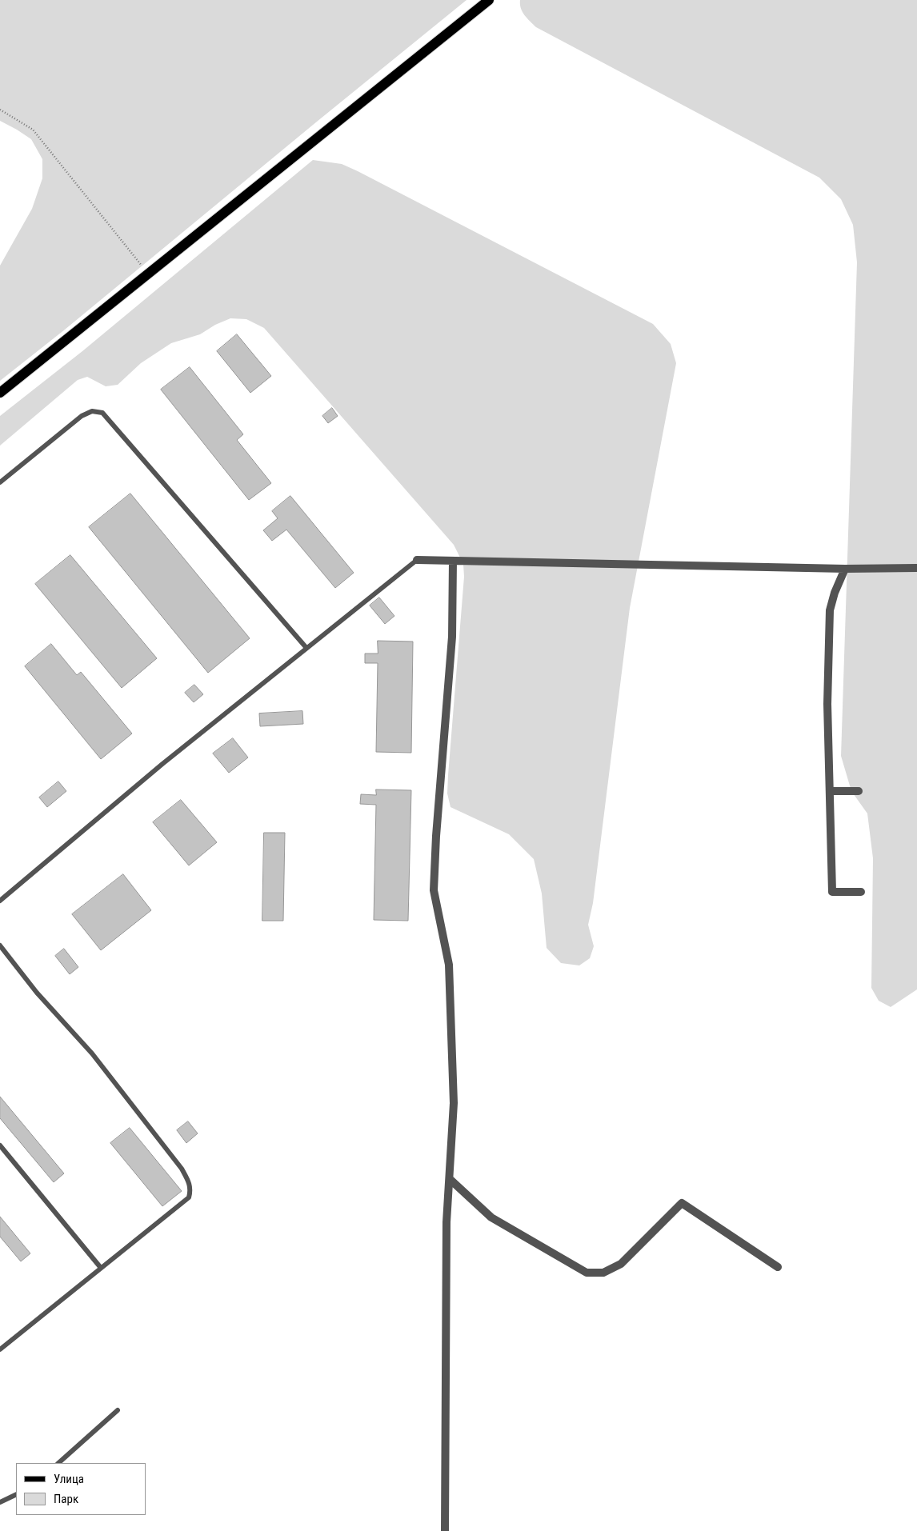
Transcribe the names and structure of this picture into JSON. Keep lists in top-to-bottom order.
{
  "legend": ["Улица", "Парк"]
}
